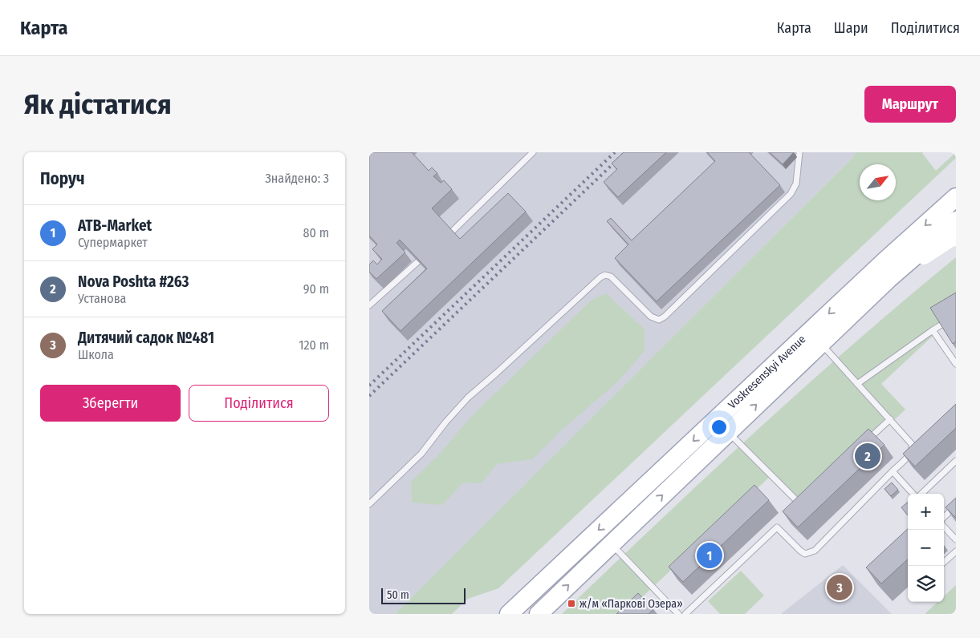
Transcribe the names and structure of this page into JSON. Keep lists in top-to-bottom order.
{
  "streets": {
    "main road": ["Voskresenskyi Avenue"]
  },
  "places": {
    "transit": ["ж/м «Паркові Озера»"]
  },
  "scale_bar": "50 m",
  "north": "top right",
  "page": {
    "header": "Карта",
    "nav": ["Карта", "Шари", "Поділитися"],
    "buttons": [
      "Маршрут",
      ["Зберегти", "Поділитися"]
    ],
    "title": "Як дістатися",
    "heading": ["Поруч", "Знайдено: 3"],
    "list": [
      {
        "mark": "1",
        "name": "ATB-Market",
        "note": "Супермаркет",
        "value": "80 m"
      },
      {
        "mark": "2",
        "name": "Nova Poshta #263",
        "note": "Установа",
        "value": "90 m"
      },
      {
        "mark": "3",
        "name": "Дитячий садок №481",
        "note": "Школа",
        "value": "120 m"
      }
    ],
    "pins": ["2", "1", "3"],
    "map_buttons": ["+", "−"],
    "scale": "50 m"
  }
}
